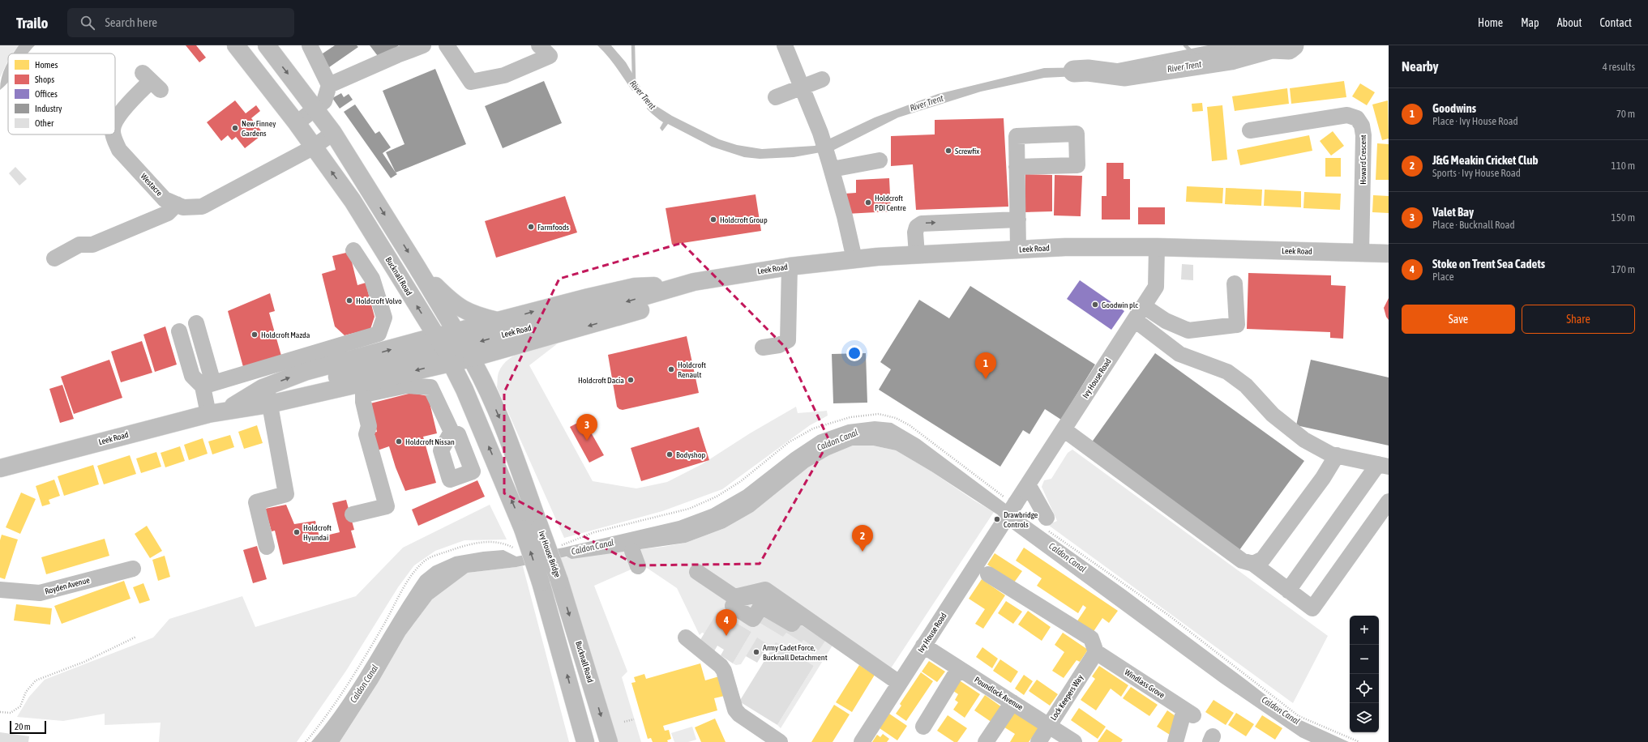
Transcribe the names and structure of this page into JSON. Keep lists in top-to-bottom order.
{
  "streets": {
    "main road": ["Leek Road", "Bucknall Road", "Ivy House Bridge"],
    "street": [
      "Howard Crescent",
      "Westacre",
      "Ivy House Road",
      "Royden Avenue",
      "Windlass Grove",
      "Poundlock Avenue",
      "Lock Keepers Way"
    ]
  },
  "crossings": [
    ["Howard Crescent", "Leek Road"],
    ["Westacre", "Bucknall Road"],
    ["Leek Road", "Bucknall Road"],
    ["Leek Road", "Ivy House Road"],
    ["Bucknall Road", "Ivy House Bridge"],
    ["Ivy House Road", "Poundlock Avenue"],
    ["Windlass Grove", "Lock Keepers Way"],
    ["Poundlock Avenue", "Lock Keepers Way"]
  ],
  "one_way": ["Ivy House Bridge"],
  "water": ["River Trent", "Caldon Canal"],
  "places": [
    "New Finney Gardens",
    "Screwfix",
    "Holdcroft PDI Centre",
    "Holdcroft Group",
    "Farmfoods",
    "Holdcroft Volvo",
    "Goodwin plc",
    "Holdcroft Mazda",
    "Holdcroft Renault",
    "Holdcroft Dacia",
    "Holdcroft Nissan",
    "Bodyshop",
    "Drawbridge Controls",
    "Holdcroft Hyundai",
    "Army Cadet Force, Bucknall Detachment"
  ],
  "legend": [
    "Homes",
    "Shops",
    "Offices",
    "Industry",
    "Other"
  ],
  "scale_bar": "20 m",
  "page": {
    "header": "Trailo",
    "search": "Search here",
    "nav": [
      "Home",
      "Map",
      "About",
      "Contact"
    ],
    "heading": ["Nearby", "4 results"],
    "list": [
      {
        "mark": "1",
        "name": "Goodwins",
        "note": "Place · Ivy House Road",
        "value": "70 m"
      },
      {
        "mark": "2",
        "name": "J&G Meakin Cricket Club",
        "note": "Sports · Ivy House Road",
        "value": "110 m"
      },
      {
        "mark": "3",
        "name": "Valet Bay",
        "note": "Place · Bucknall Road",
        "value": "150 m"
      },
      {
        "mark": "4",
        "name": "Stoke on Trent Sea Cadets",
        "note": "Place",
        "value": "170 m"
      }
    ],
    "buttons": ["Save", "Share"],
    "pins": [
      "1",
      "3",
      "2",
      "4"
    ],
    "map_buttons": ["+", "−"],
    "scale": "20 m"
  }
}
